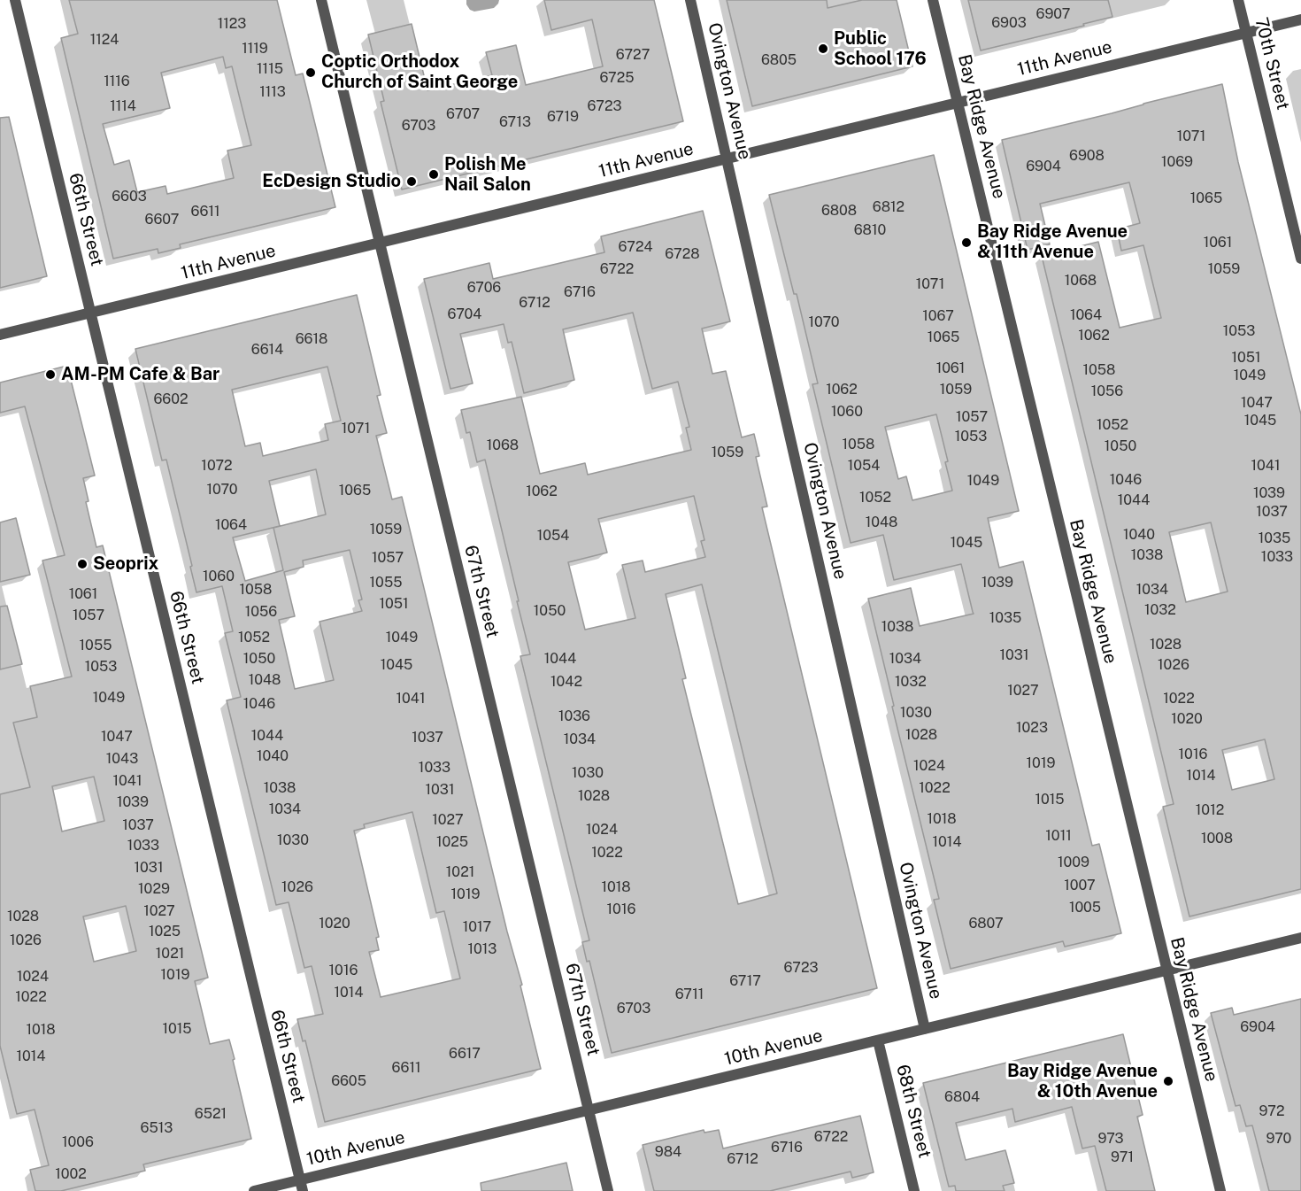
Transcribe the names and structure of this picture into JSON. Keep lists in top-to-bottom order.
{
  "streets": {
    "street": [
      "11th Avenue",
      "70th Street",
      "Ovington Avenue",
      "Bay Ridge Avenue",
      "66th Street",
      "67th Street",
      "10th Avenue",
      "68th Street"
    ]
  },
  "crossings": [
    ["11th Avenue", "70th Street"],
    ["11th Avenue", "Ovington Avenue"],
    ["11th Avenue", "Bay Ridge Avenue"],
    ["11th Avenue", "66th Street"],
    ["11th Avenue", "67th Street"],
    ["Ovington Avenue", "10th Avenue"],
    ["Bay Ridge Avenue", "10th Avenue"],
    ["66th Street", "10th Avenue"],
    ["67th Street", "10th Avenue"],
    ["10th Avenue", "68th Street"]
  ],
  "places": [
    "Public School 176",
    "Coptic Orthodox Church of Saint George",
    "Polish Me Nail Salon",
    "EcDesign Studio",
    "Bay Ridge Avenue & 11th Avenue",
    "AM-PM Cafe & Bar",
    "Seoprix",
    "Bay Ridge Avenue & 10th Avenue"
  ],
  "house_numbers": [
    "6907",
    "6903",
    "1123",
    "1124",
    "1119",
    "6727",
    "6805",
    "1115",
    "6725",
    "1116",
    "1113",
    "1114",
    "6723",
    "6707",
    "6719",
    "6713",
    "6703",
    "1071",
    "6908",
    "1069",
    "6904",
    "6603",
    "1065",
    "6812",
    "6808",
    "6611",
    "6607",
    "6810",
    "1061",
    "6724",
    "6728",
    "6722",
    "1059",
    "1068",
    "1071",
    "6706",
    "6716",
    "6712",
    "6704",
    "1064",
    "1067",
    "1070",
    "1053",
    "1062",
    "1065",
    "6618",
    "6614",
    "1051",
    "1061",
    "1058",
    "1049",
    "1062",
    "1059",
    "1056",
    "6602",
    "1047",
    "1060",
    "1057",
    "1045",
    "1052",
    "1071",
    "1053",
    "1058",
    "1068",
    "1050",
    "1059",
    "1072",
    "1054",
    "1041",
    "1046",
    "1049",
    "1070",
    "1065",
    "1062",
    "1039",
    "1052",
    "1044",
    "1037",
    "1048",
    "1064",
    "1059",
    "1040",
    "1054",
    "1035",
    "1045",
    "1038",
    "1033",
    "1057",
    "1060",
    "1055",
    "1039",
    "1058",
    "1034",
    "1061",
    "1051",
    "1032",
    "1050",
    "1056",
    "1057",
    "1035",
    "1038",
    "1052",
    "1049",
    "1028",
    "1055",
    "1031",
    "1050",
    "1044",
    "1034",
    "1045",
    "1026",
    "1053",
    "1048",
    "1042",
    "1032",
    "1027",
    "1049",
    "1041",
    "1022",
    "1046",
    "1030",
    "1036",
    "1020",
    "1023",
    "1028",
    "1044",
    "1047",
    "1037",
    "1034",
    "1016",
    "1040",
    "1043",
    "1019",
    "1024",
    "1033",
    "1030",
    "1014",
    "1041",
    "1038",
    "1022",
    "1031",
    "1028",
    "1015",
    "1039",
    "1034",
    "1012",
    "1018",
    "1027",
    "1037",
    "1024",
    "1011",
    "1008",
    "1030",
    "1025",
    "1014",
    "1033",
    "1022",
    "1009",
    "1031",
    "1021",
    "1007",
    "1026",
    "1018",
    "1029",
    "1019",
    "1005",
    "1016",
    "1027",
    "1028",
    "1020",
    "6807",
    "1017",
    "1025",
    "1026",
    "1013",
    "1021",
    "6723",
    "1016",
    "1019",
    "1024",
    "6717",
    "1014",
    "6711",
    "1022",
    "6703",
    "6904",
    "1015",
    "1018",
    "6617",
    "1014",
    "6611",
    "6605",
    "6804",
    "972",
    "6521",
    "6513",
    "6722",
    "973",
    "970",
    "1006",
    "6716",
    "984",
    "971",
    "6712",
    "1002"
  ]
}
